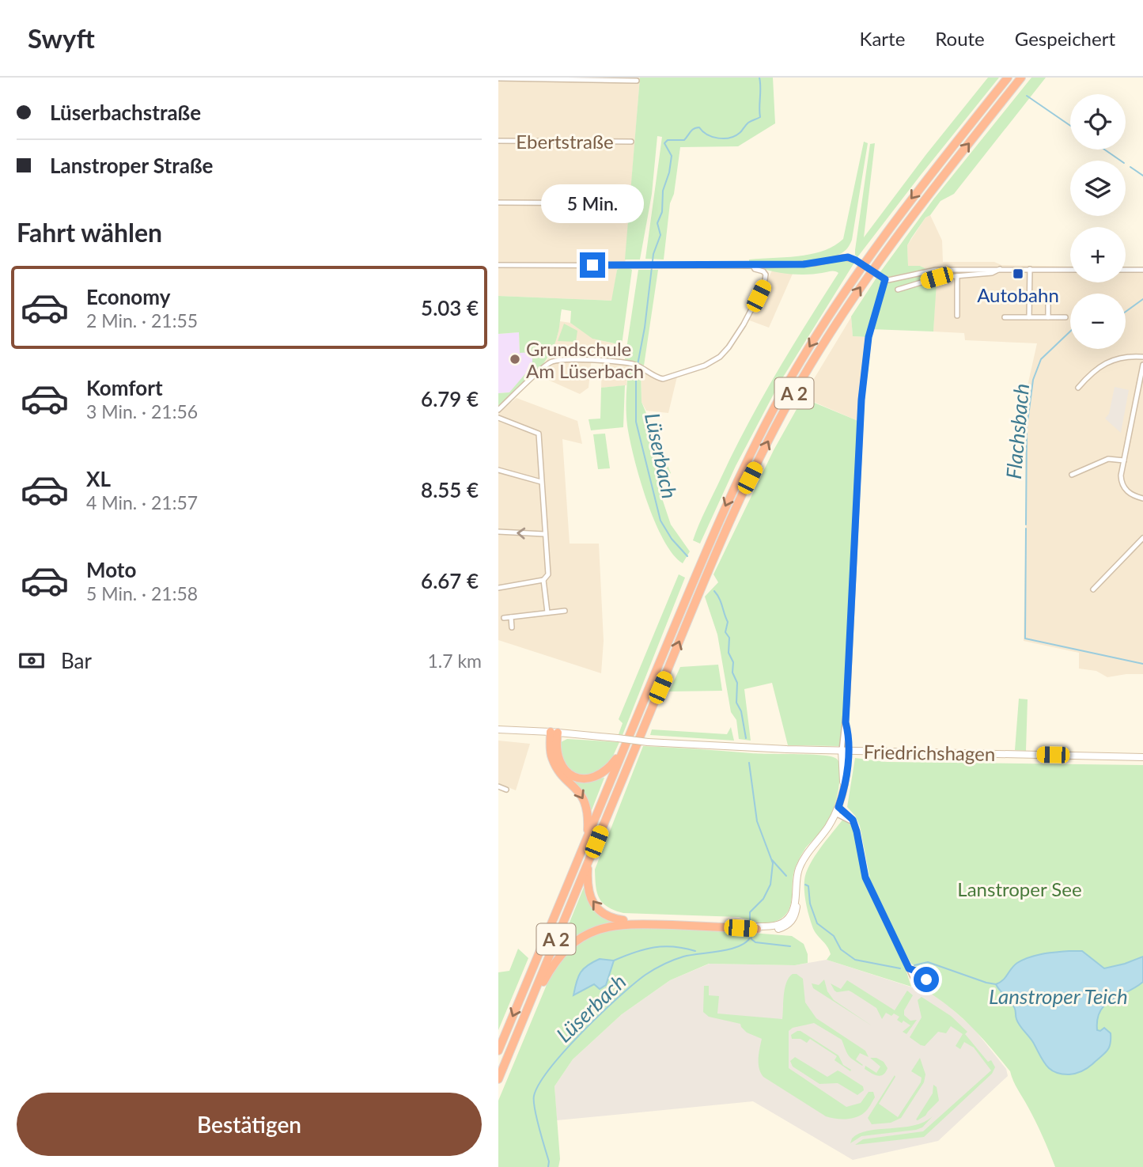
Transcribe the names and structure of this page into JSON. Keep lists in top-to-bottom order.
{
  "streets": {
    "highway": ["A 2"],
    "main road": ["Friedrichshagen"],
    "street": ["Ebertstraße"]
  },
  "water": ["Flachsbach", "Lüserbach", "Lanstroper Teich"],
  "parks": ["Lanstroper See"],
  "places": {
    "transit": ["Autobahn"],
    "other": ["Grundschule Am Lüserbach"]
  },
  "page": {
    "header": "Swyft",
    "nav": ["Karte", "Route", "Gespeichert"],
    "banner": ["Lüserbachstraße", "Lanstroper Straße"],
    "map_buttons": ["+", "−"],
    "bubble": "5 Min.",
    "heading": "Fahrt wählen",
    "list": [
      {
        "name": "Economy",
        "note": "2 Min. · 21:55",
        "value": "5.03 €"
      },
      {
        "name": "Komfort",
        "note": "3 Min. · 21:56",
        "value": "6.79 €"
      },
      {
        "name": "XL",
        "note": "4 Min. · 21:57",
        "value": "8.55 €"
      },
      {
        "name": "Moto",
        "note": "5 Min. · 21:58",
        "value": "6.67 €"
      }
    ],
    "pay": ["Bar", "1.7 km"],
    "buttons": "Bestätigen"
  }
}
